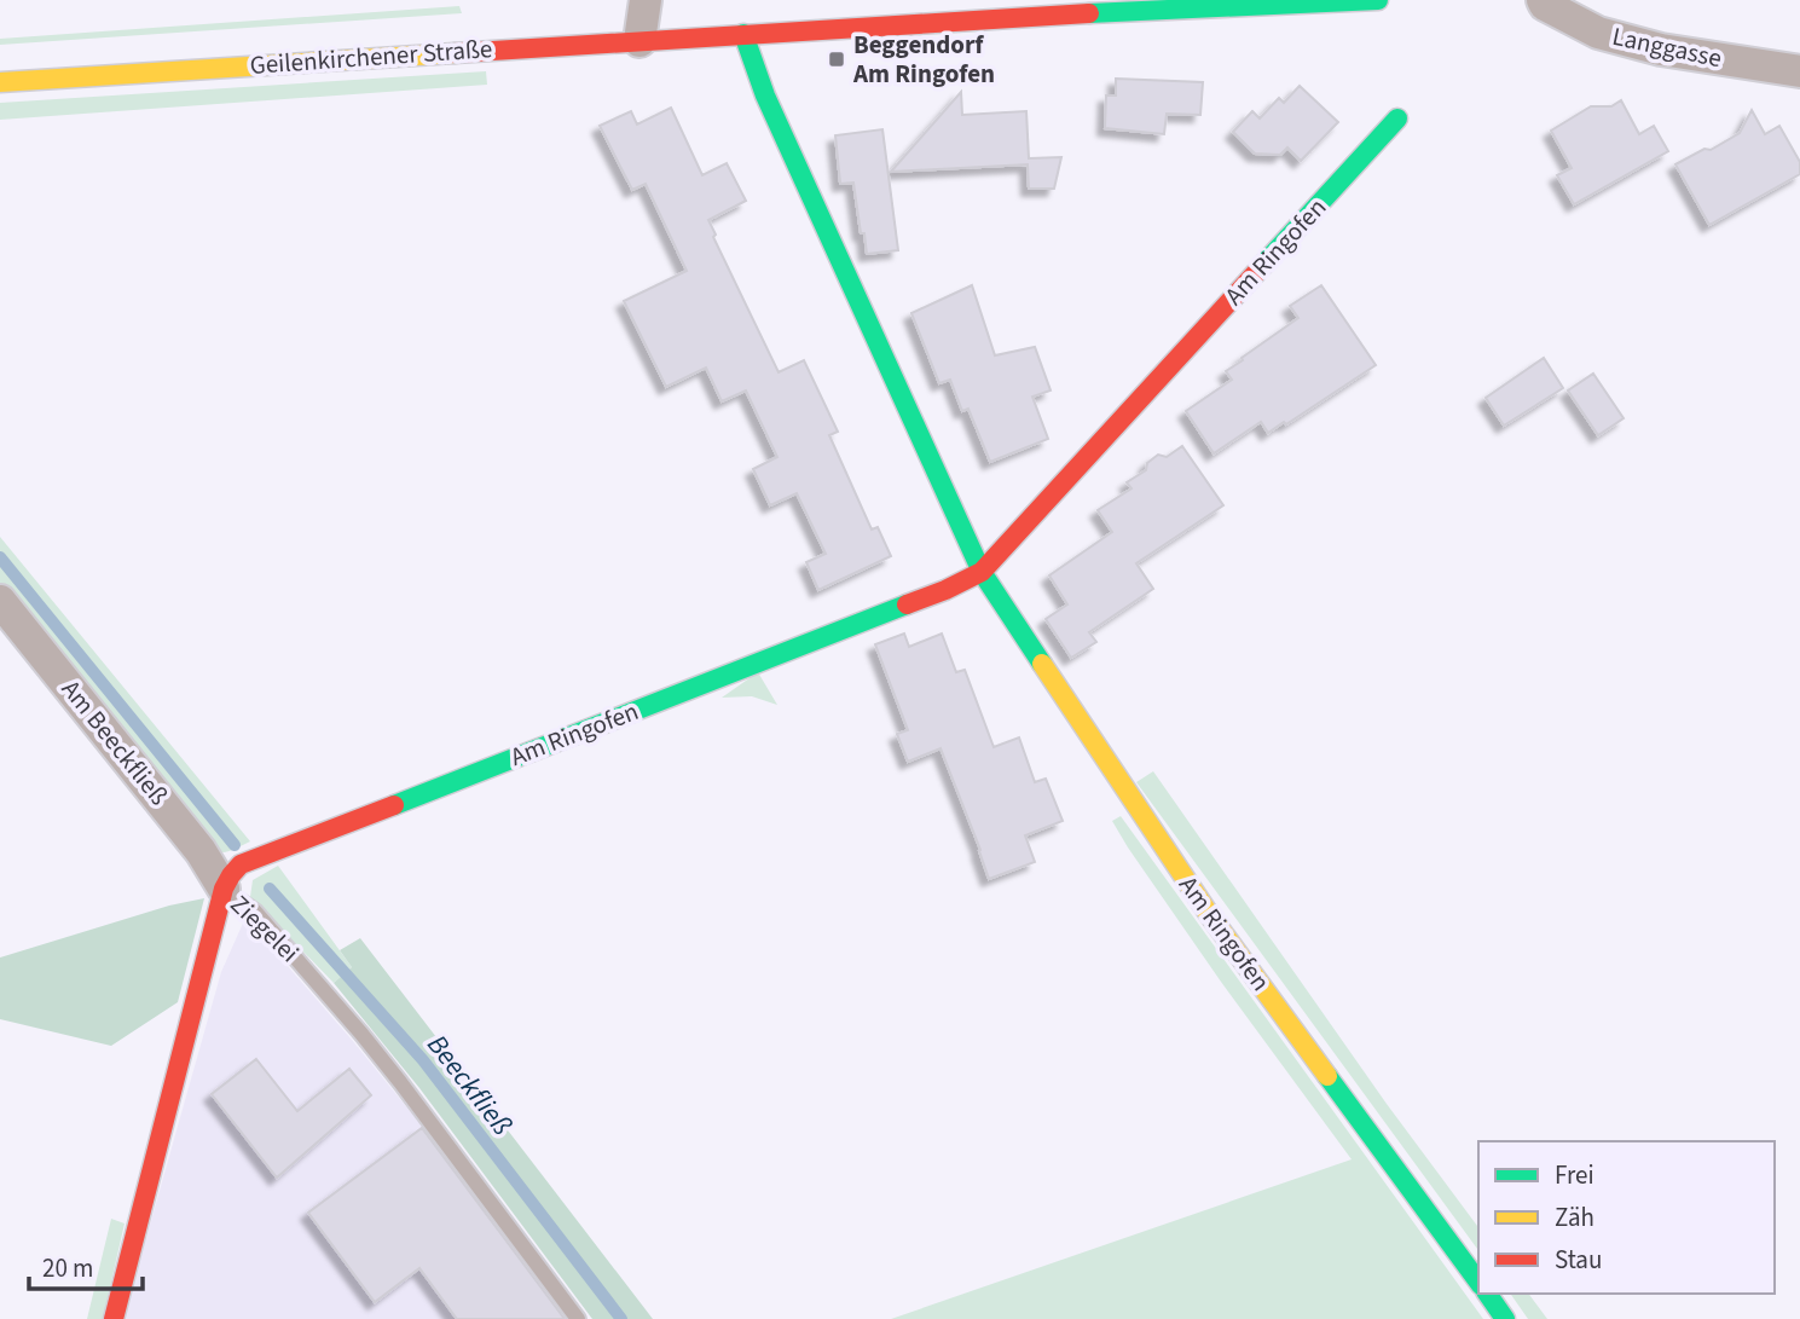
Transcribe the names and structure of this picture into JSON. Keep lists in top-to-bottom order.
{
  "streets": {
    "street": [
      "Langgasse",
      "Geilenkirchener Straße",
      "Am Ringofen",
      "Am Beeckfließ",
      "Ziegelei"
    ]
  },
  "crossings": [
    ["Geilenkirchener Straße", "Am Ringofen"],
    ["Am Ringofen", "Am Beeckfließ"],
    ["Am Ringofen", "Ziegelei"],
    ["Am Beeckfließ", "Ziegelei"]
  ],
  "water": ["Beeckfließ"],
  "places": {
    "transit": ["Beggendorf Am Ringofen"]
  },
  "legend": ["Frei", "Zäh", "Stau"],
  "scale_bar": "20 m"
}
